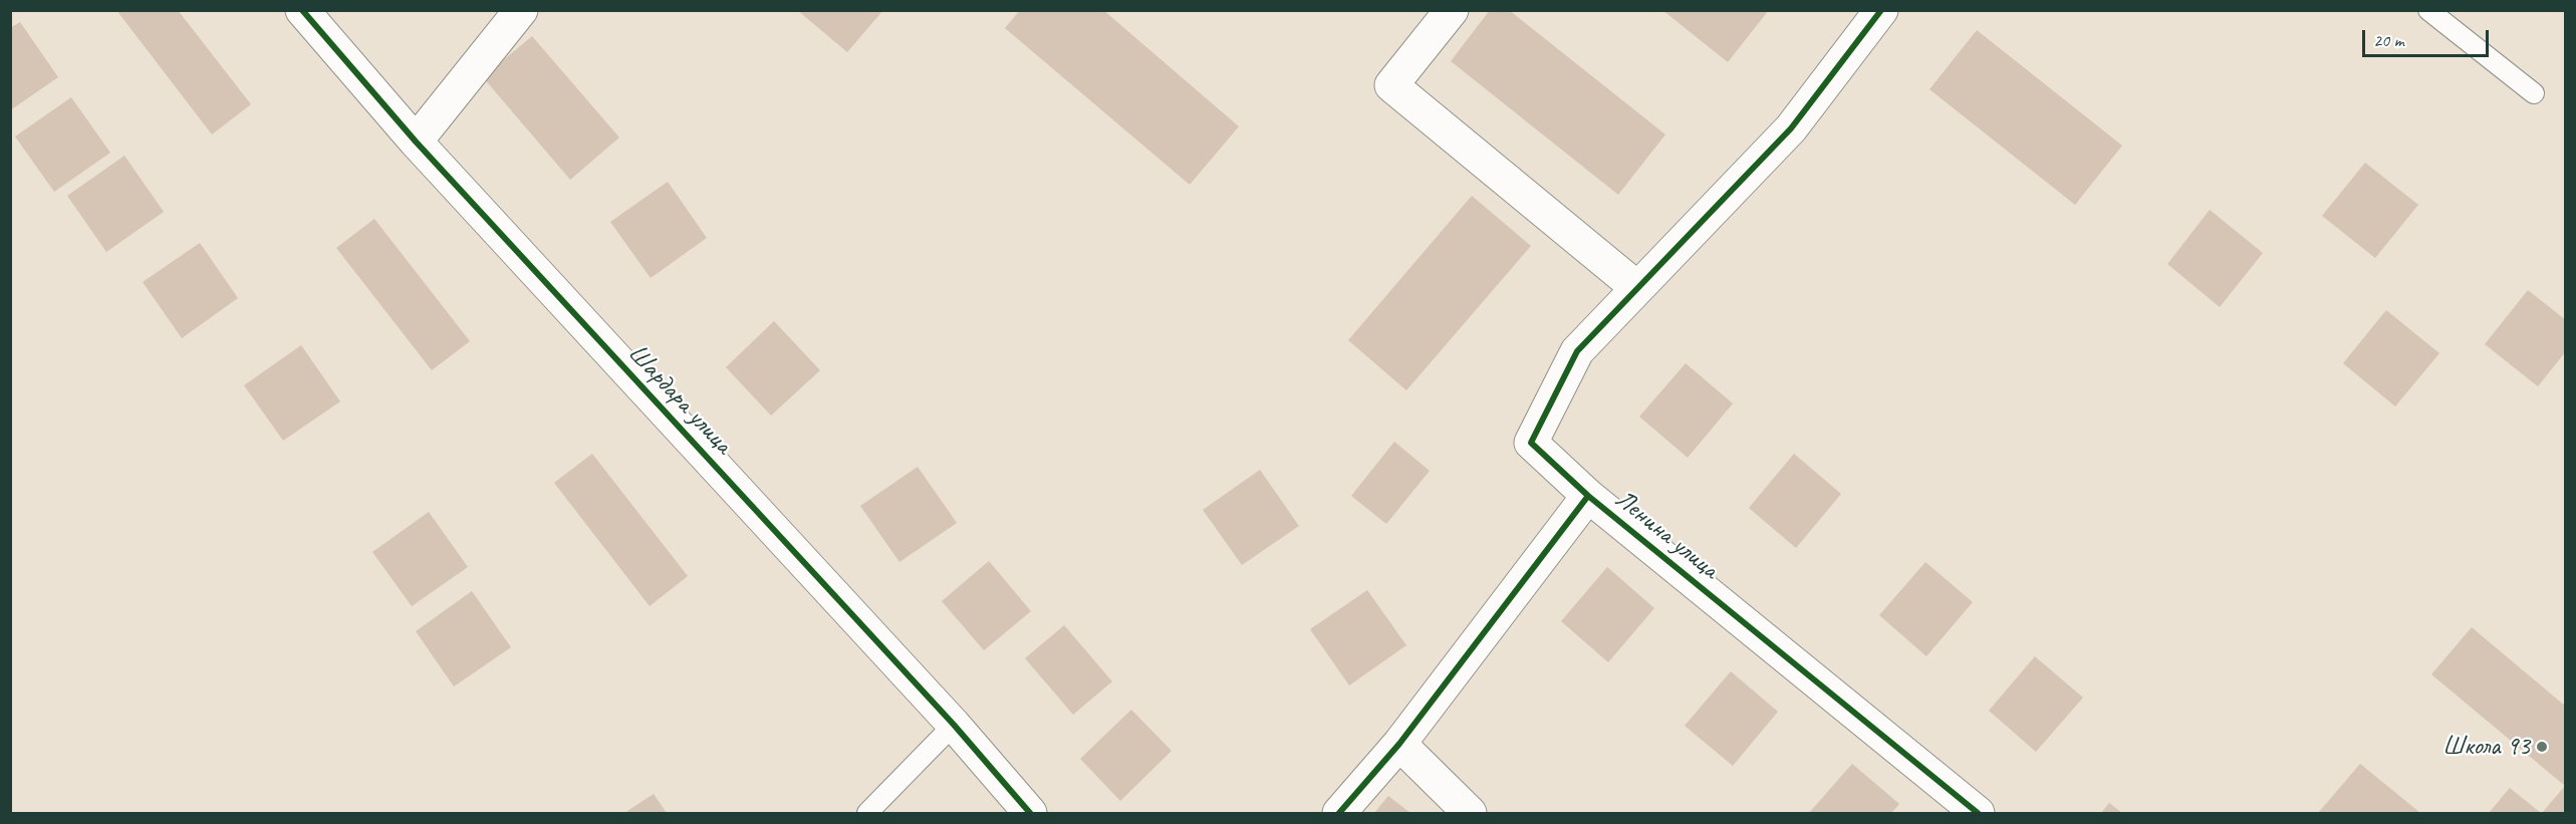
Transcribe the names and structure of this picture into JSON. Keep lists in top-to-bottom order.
{
  "streets": {
    "street": ["Шардара улица", "Ленина улица"]
  },
  "places": ["Школа 93"],
  "scale_bar": "20 m"
}
